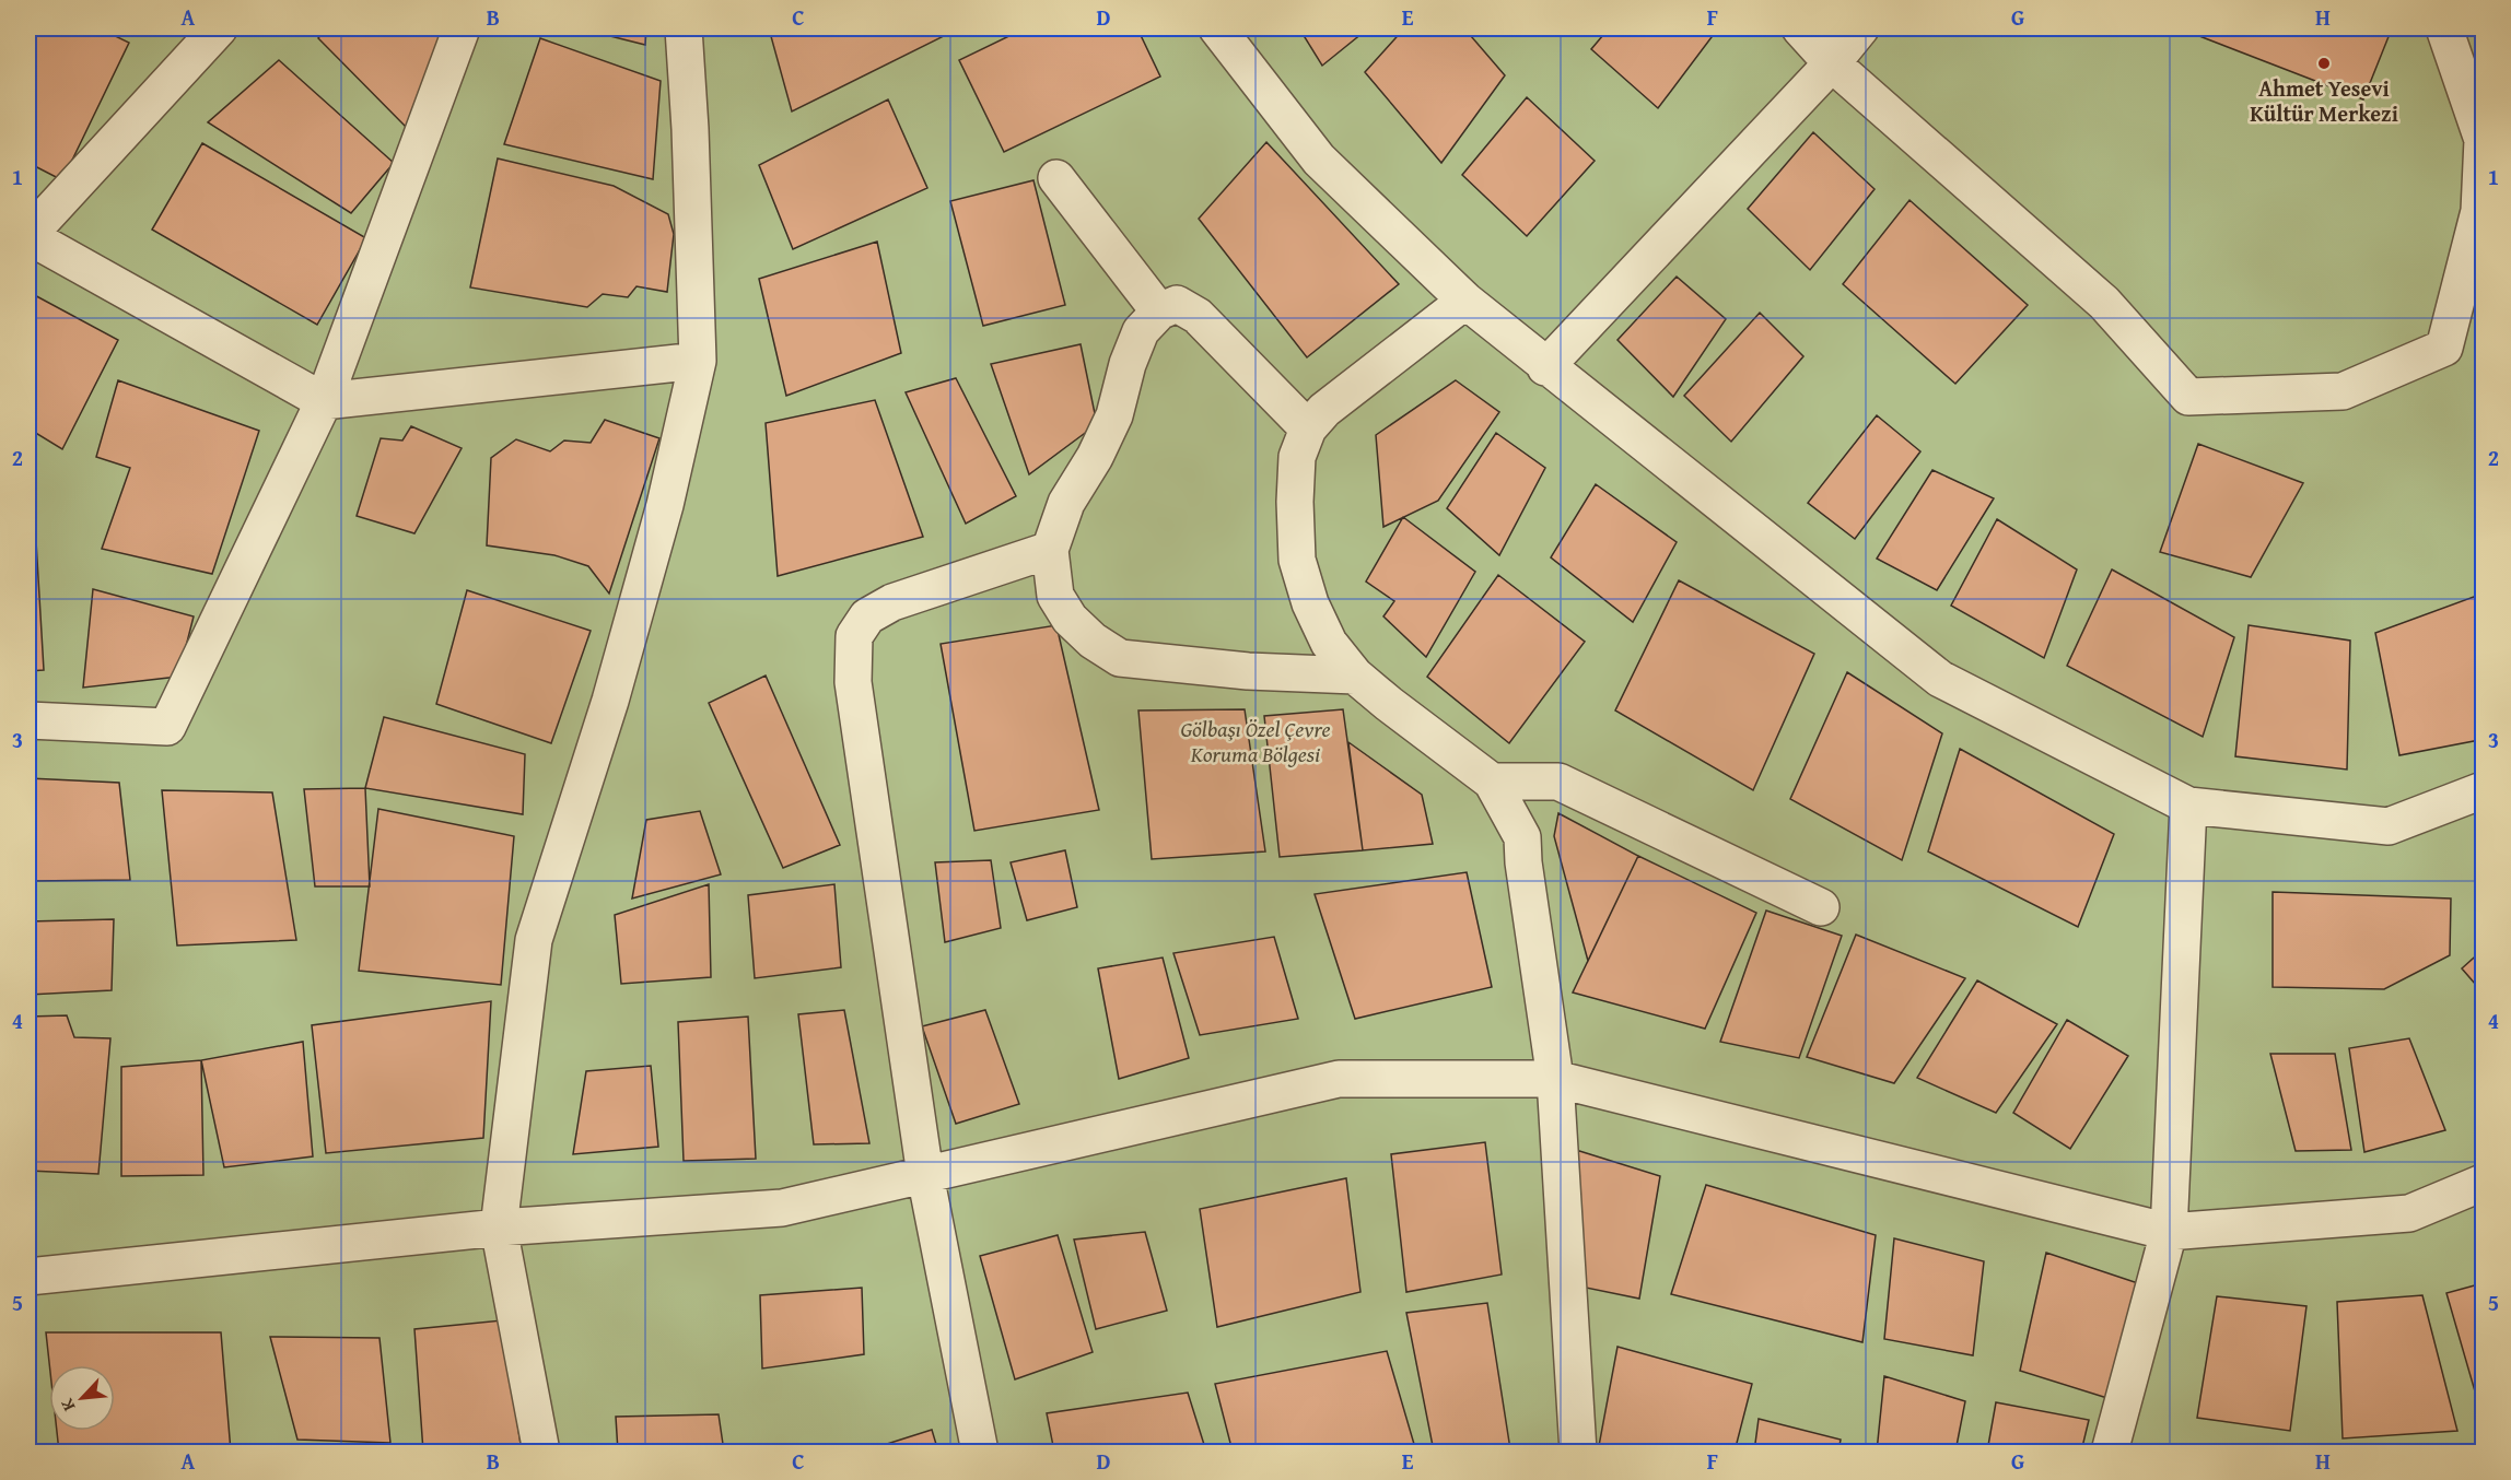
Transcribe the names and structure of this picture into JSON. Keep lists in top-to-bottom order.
{
  "parks": ["Gölbaşı Özel Çevre Koruma Bölgesi"],
  "places": ["Ahmet Yesevi Kültür Merkezi"],
  "north": "bottom left",
  "grid": {
    "columns": [
      "A",
      "B",
      "C",
      "D",
      "E",
      "F",
      "G",
      "H"
    ],
    "rows": [
      "1",
      "2",
      "3",
      "4",
      "5"
    ]
  }
}
